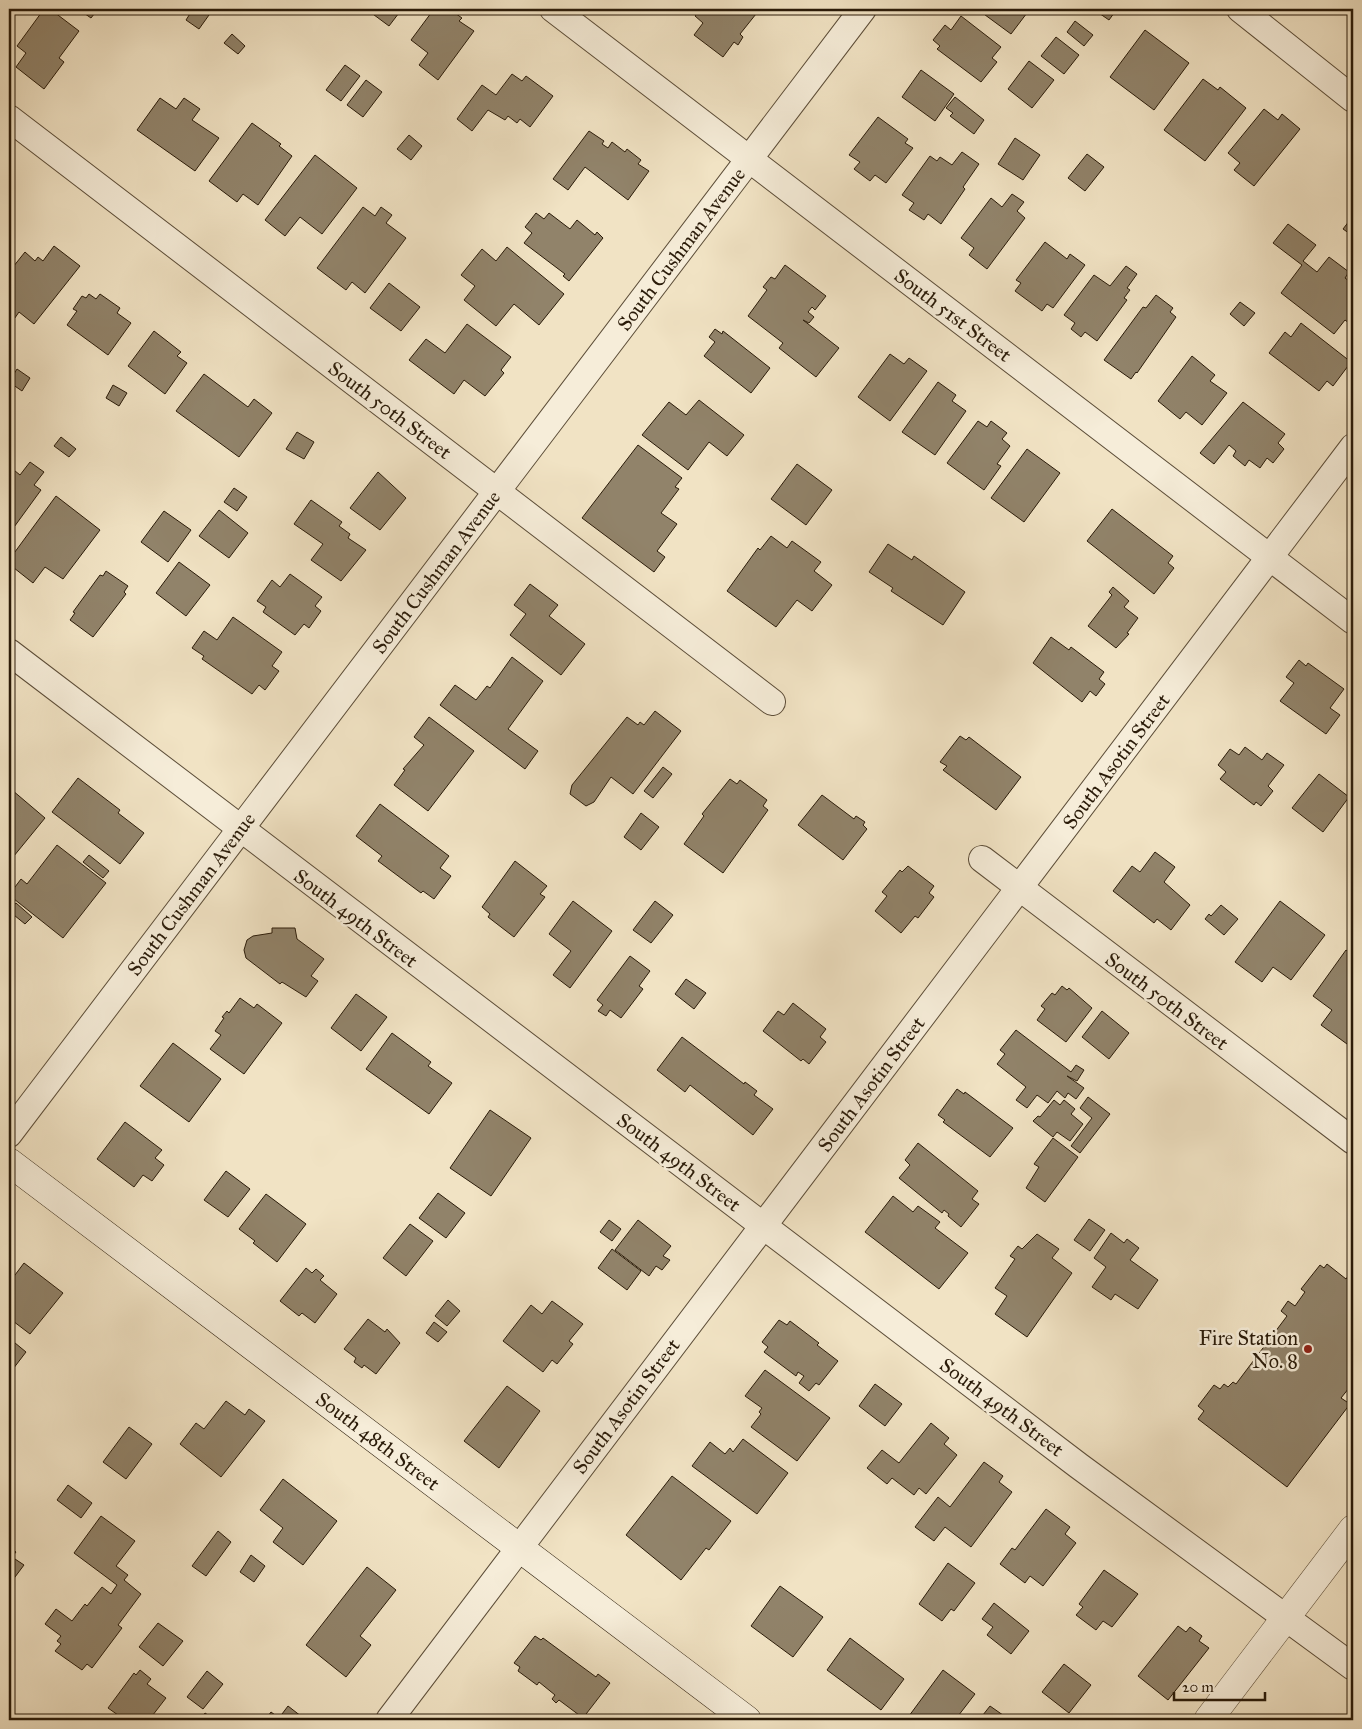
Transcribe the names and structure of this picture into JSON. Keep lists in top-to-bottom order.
{
  "streets": {
    "main road": ["South 48th Street"],
    "street": [
      "South Cushman Avenue",
      "South 51st Street",
      "South 50th Street",
      "South Asotin Street",
      "South 49th Street"
    ]
  },
  "crossings": [
    ["South Cushman Avenue", "South 51st Street"],
    ["South Cushman Avenue", "South 50th Street"],
    ["South Cushman Avenue", "South 49th Street"],
    ["South 51st Street", "South Asotin Street"],
    ["South 50th Street", "South Asotin Street"],
    ["South Asotin Street", "South 49th Street"],
    ["South Asotin Street", "South 48th Street"]
  ],
  "places": ["Fire Station No. 8"],
  "scale_bar": "20 m"
}
